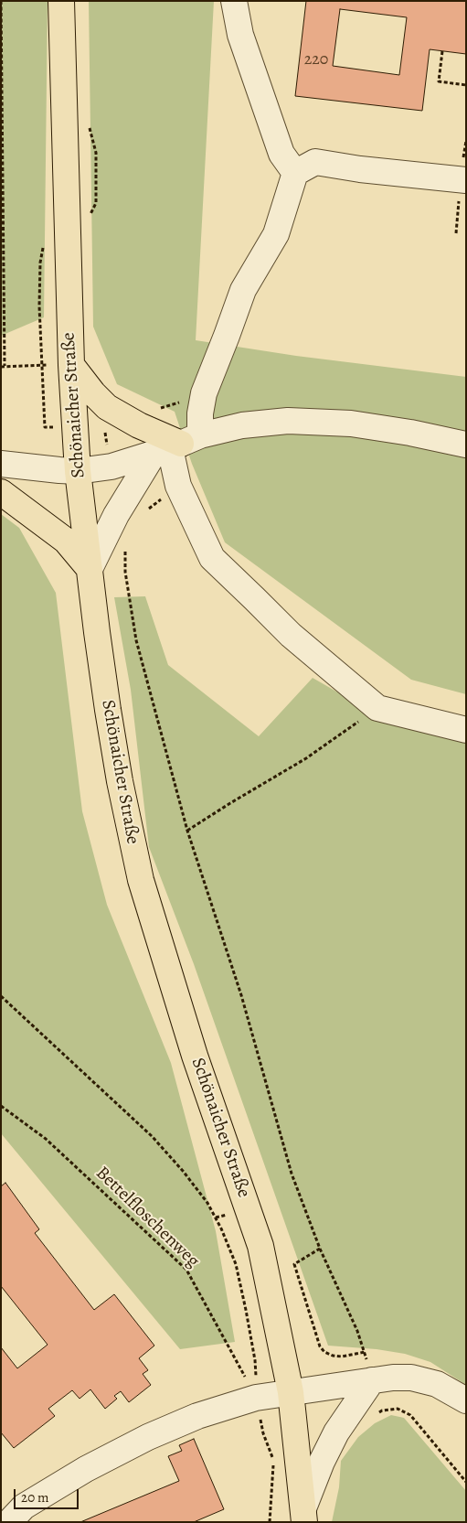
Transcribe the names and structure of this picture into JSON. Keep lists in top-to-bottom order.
{
  "streets": {
    "main road": ["Schönaicher Straße"],
    "path": ["Bettelfloschenweg"]
  },
  "house_numbers": ["220"],
  "scale_bar": "20 m"
}
